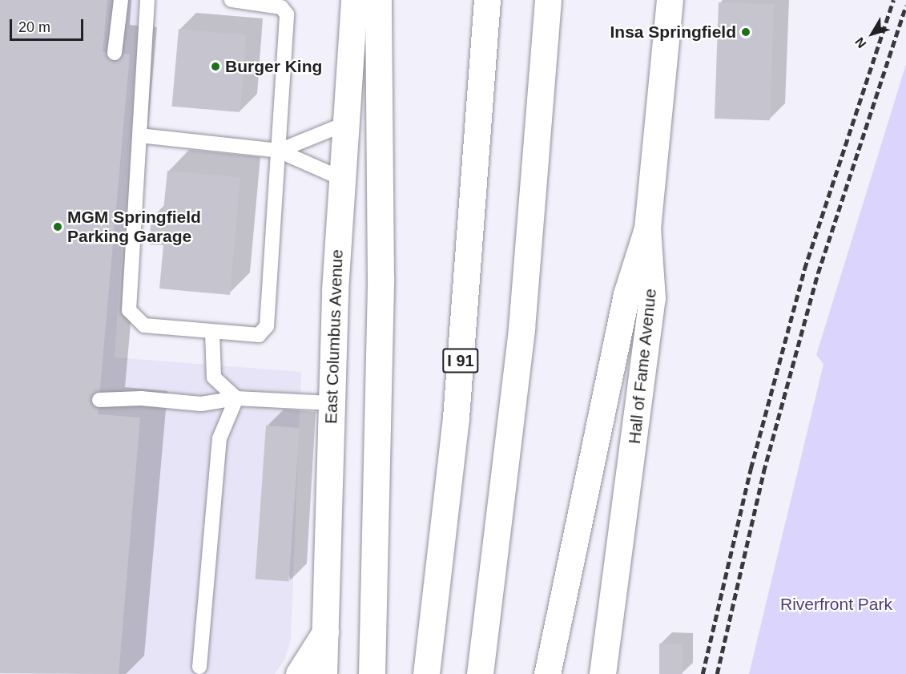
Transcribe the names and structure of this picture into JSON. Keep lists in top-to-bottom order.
{
  "streets": {
    "main road": ["East Columbus Avenue", "I 91", "Hall of Fame Avenue"]
  },
  "parks": ["Riverfront Park"],
  "places": ["Insa Springfield", "Burger King", "MGM Springfield Parking Garage"],
  "scale_bar": "20 m",
  "north": "bottom left"
}
